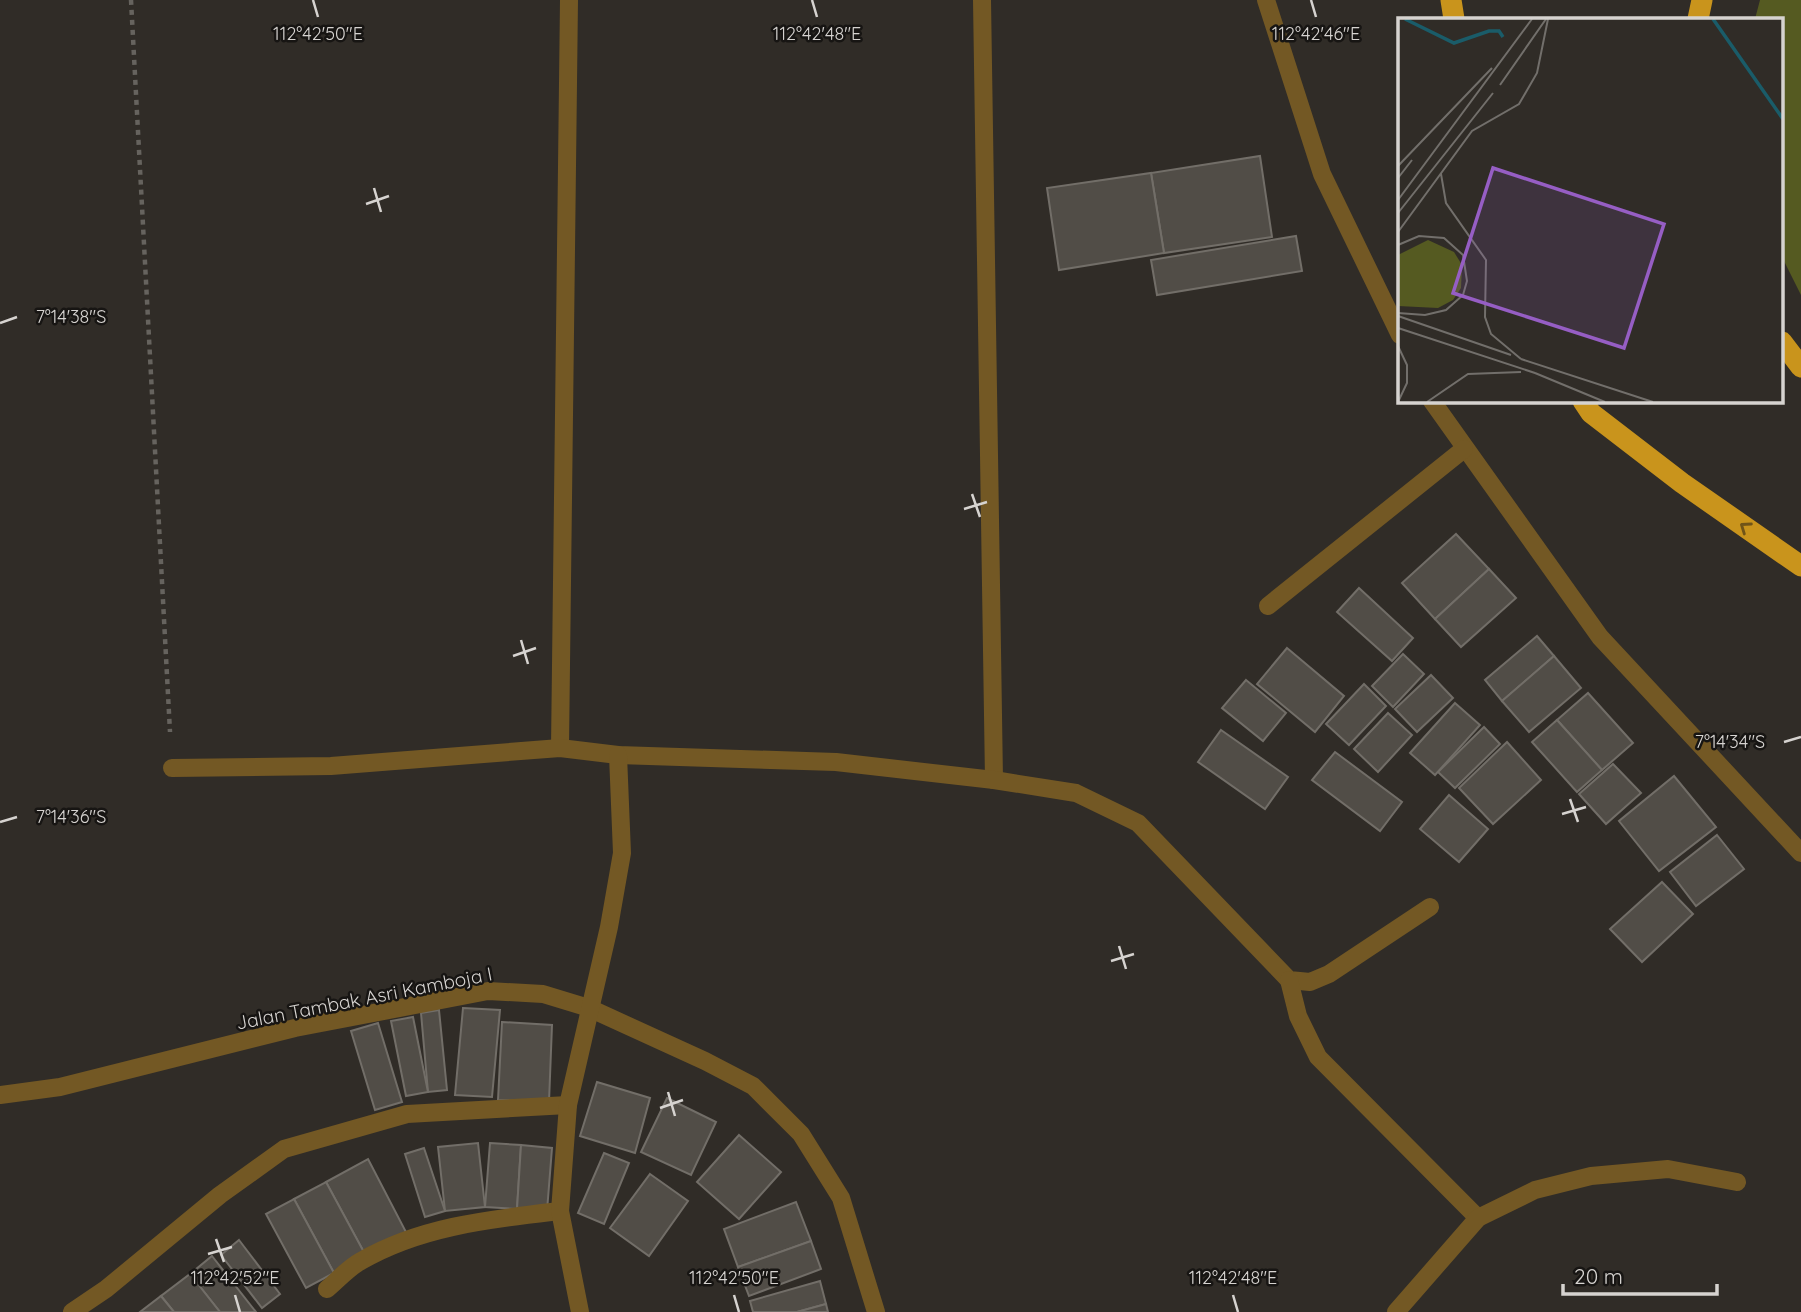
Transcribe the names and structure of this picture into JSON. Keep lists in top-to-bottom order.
{
  "streets": {
    "street": ["Jalan Tambak Asri Kamboja I"]
  },
  "scale_bar": "20 m",
  "coordinates": [
    "112°42'50\"E",
    "112°42'48\"E",
    "112°42'46\"E",
    "7°14'38\"S",
    "7°14'34\"S",
    "7°14'36\"S",
    "112°42'52\"E"
  ]
}
